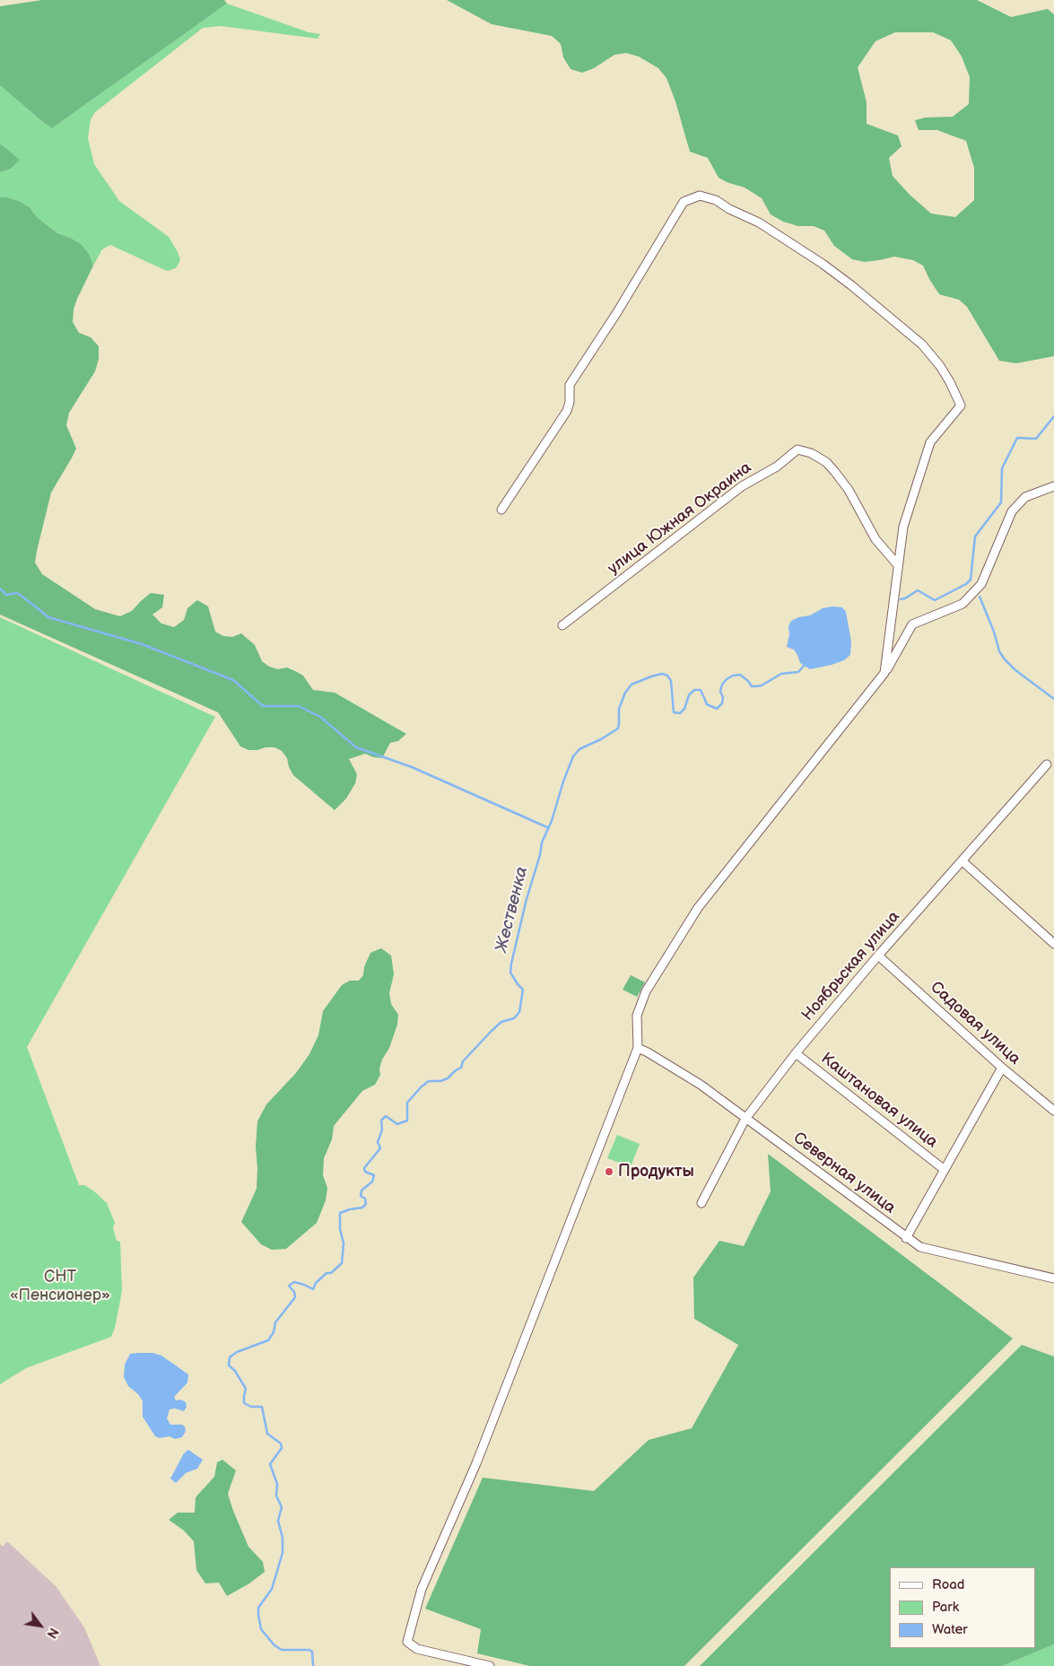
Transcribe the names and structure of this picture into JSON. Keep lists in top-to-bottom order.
{
  "streets": {
    "street": [
      "улица Южная Окраина",
      "Ноябрьская улица",
      "Садовая улица",
      "Каштановая улица",
      "Северная улица"
    ]
  },
  "crossings": [
    ["Ноябрьская улица", "Садовая улица"],
    ["Ноябрьская улица", "Каштановая улица"],
    ["Ноябрьская улица", "Северная улица"]
  ],
  "water": ["Жественка"],
  "parks": ["СНТ «Пенсионер»"],
  "places": ["Продукты"],
  "legend": ["Road", "Park", "Water"],
  "north": "bottom right"
}
